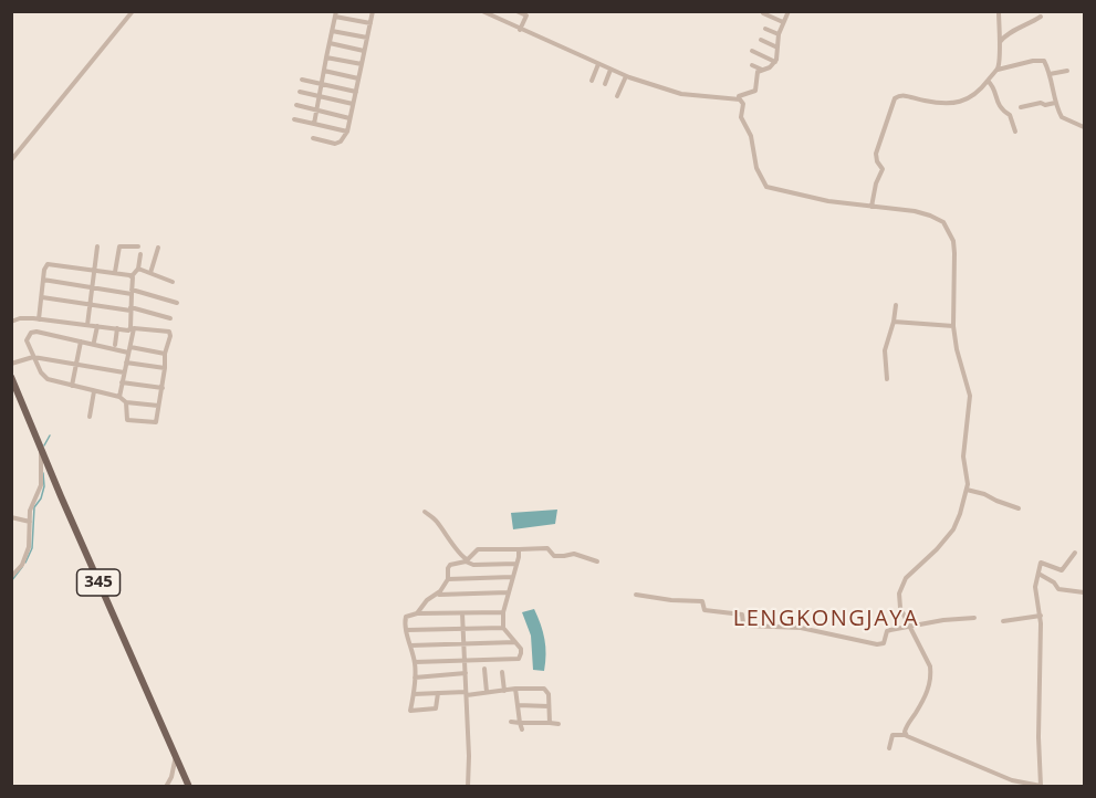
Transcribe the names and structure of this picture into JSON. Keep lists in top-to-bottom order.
{
  "streets": {
    "main road": ["345"]
  },
  "districts": ["LENGKONGJAYA"]
}
